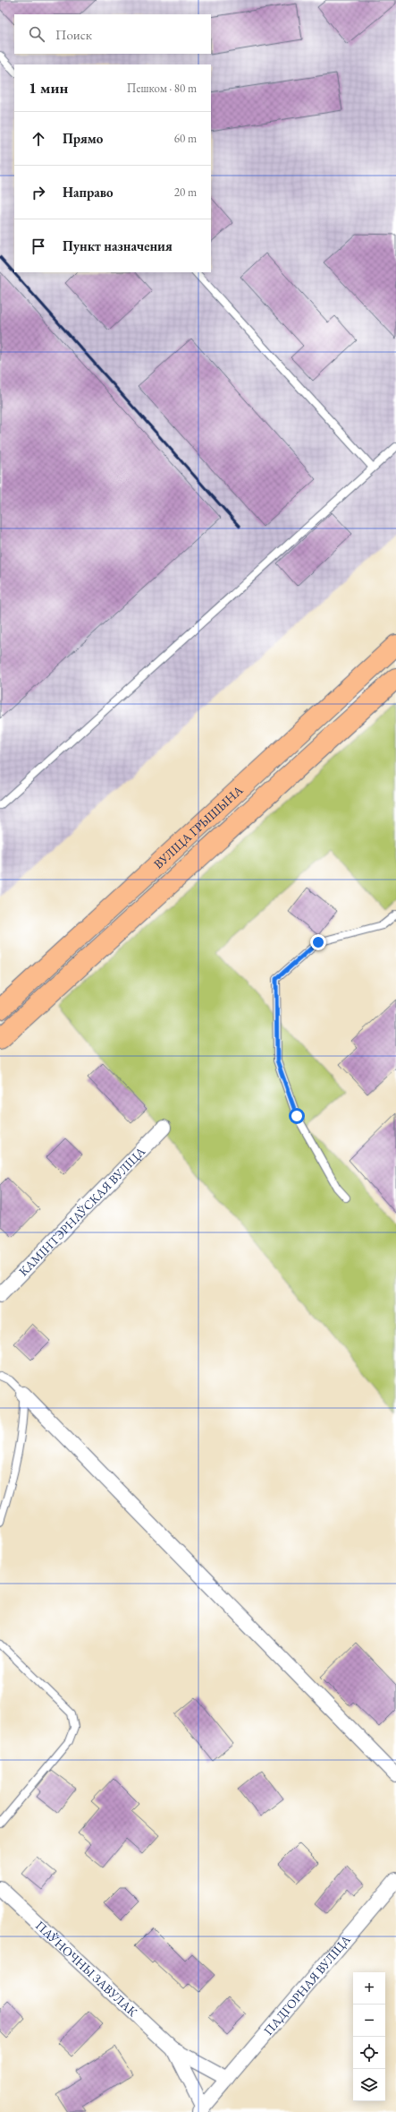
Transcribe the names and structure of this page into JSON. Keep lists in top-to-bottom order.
{
  "streets": {
    "main road": ["ВУЛІЦА ГРЫШЫНА"],
    "street": ["КАМІНТЭРНАЎСКАЯ ВУЛІЦА", "ПАЎНОЧНЫ ЗАВУЛАК", "ПАДГОРНАЯ ВУЛІЦА"]
  },
  "crossings": [
    ["ПАЎНОЧНЫ ЗАВУЛАК", "ПАДГОРНАЯ ВУЛІЦА"]
  ],
  "page": {
    "search": "Поиск",
    "heading": ["1 мин", "Пешком · 80 m"],
    "list": [
      ["Прямо", "60 m"],
      ["Направо", "20 m"],
      "Пункт назначения"
    ],
    "map_buttons": ["+", "−"]
  }
}
